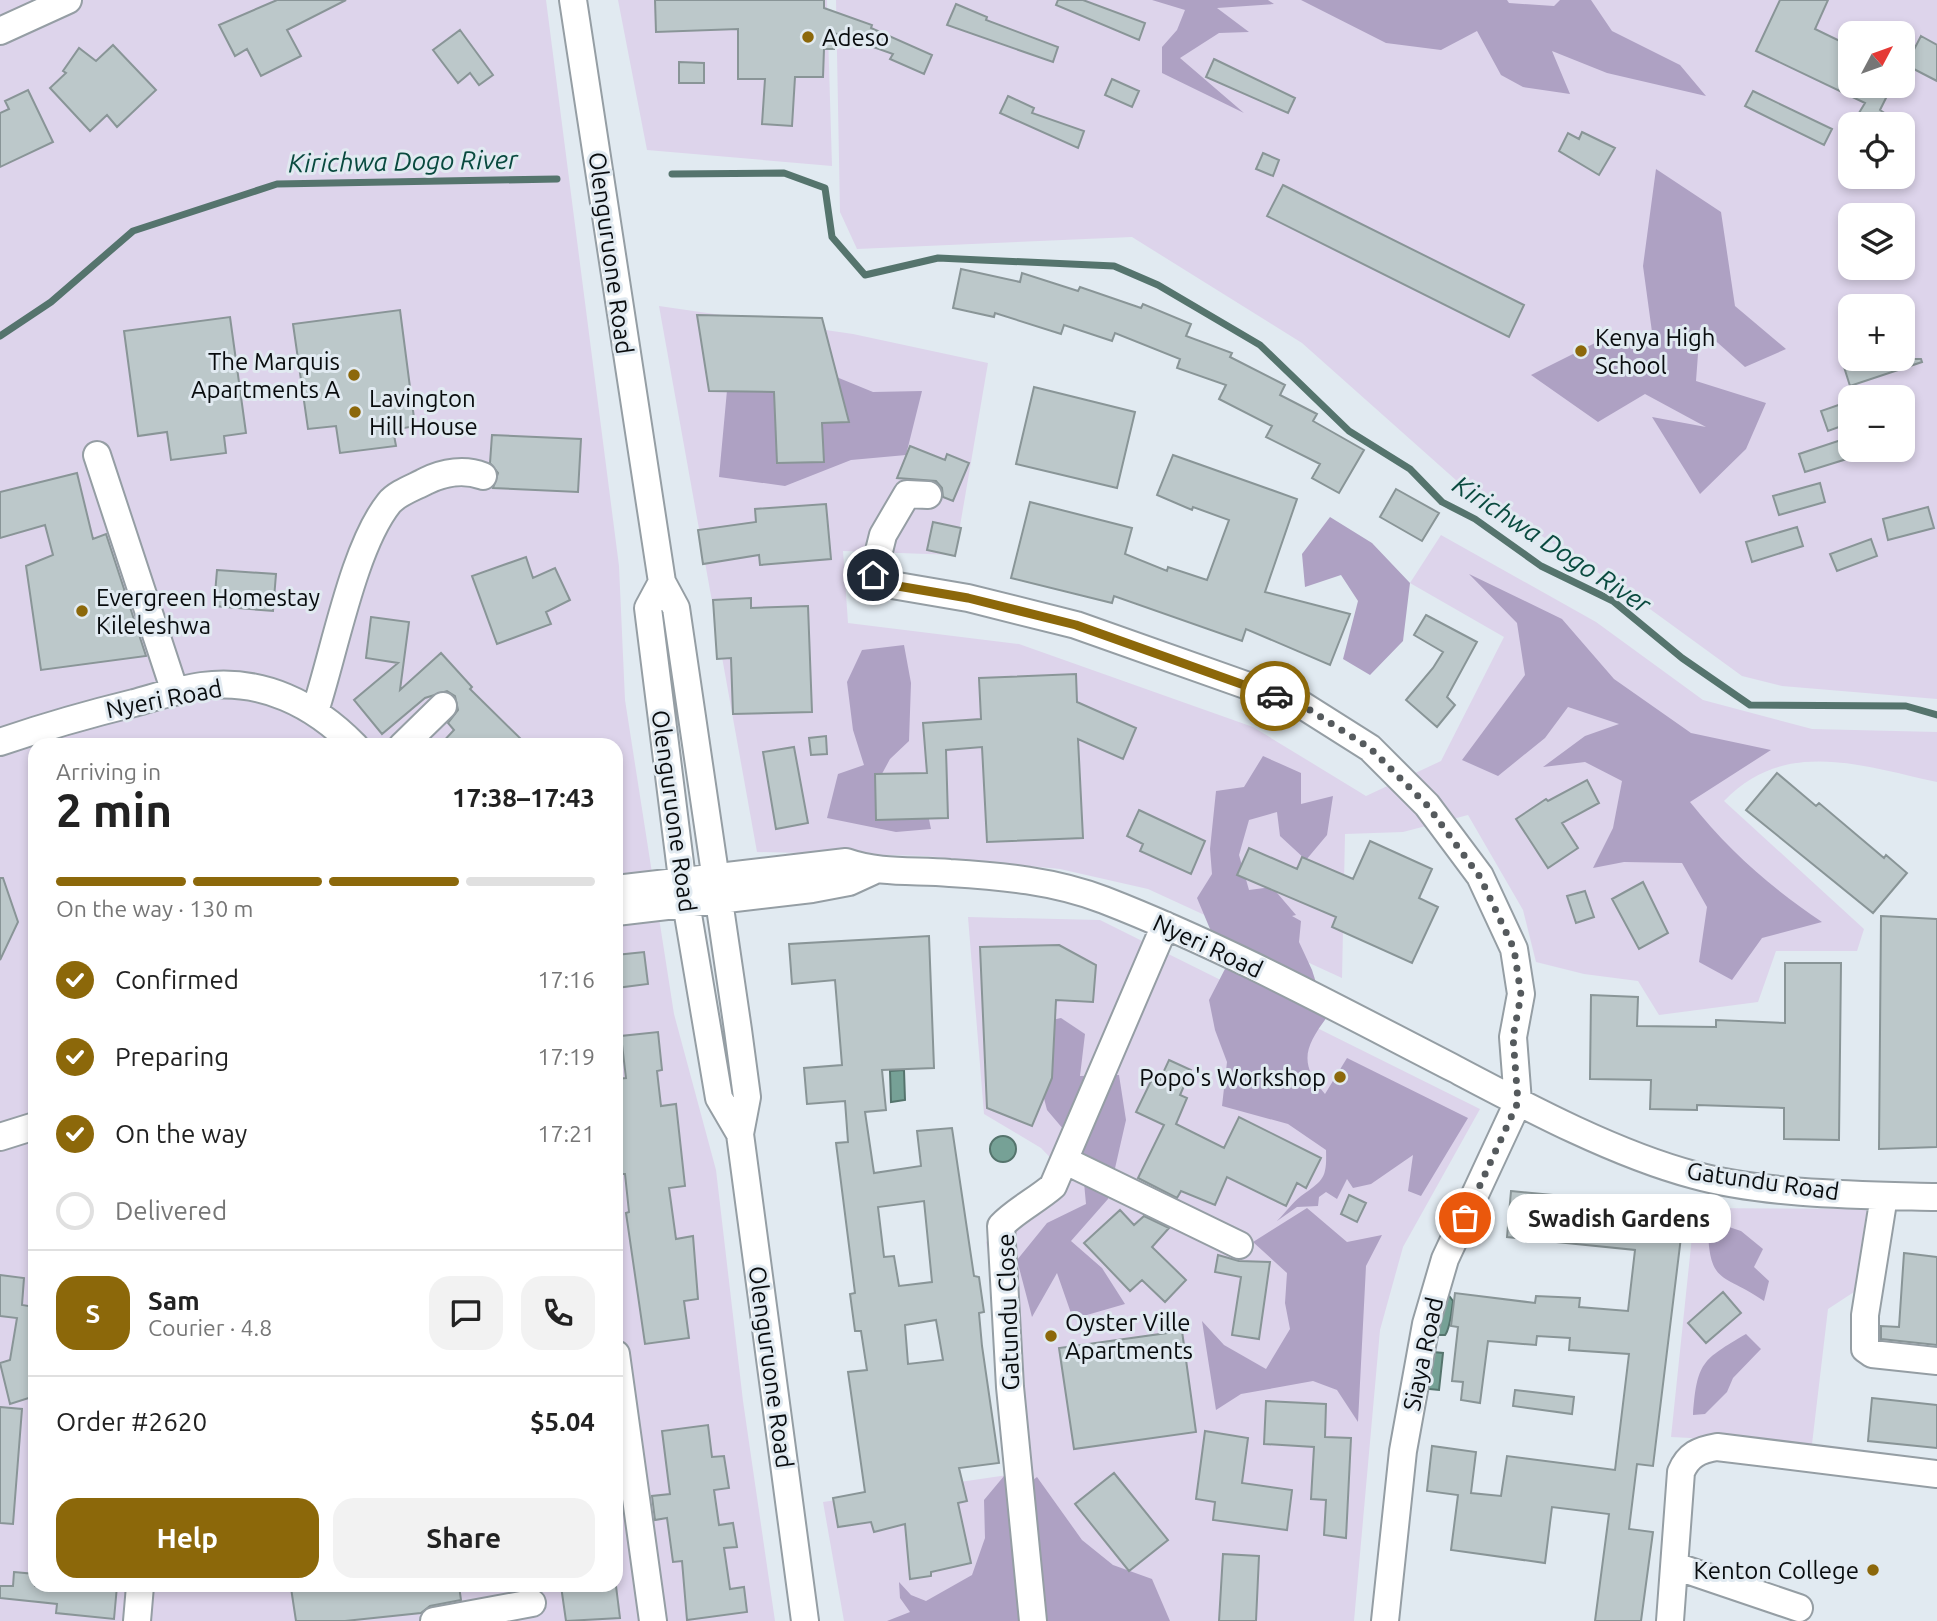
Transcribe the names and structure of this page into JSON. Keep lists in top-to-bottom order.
{
  "streets": {
    "street": [
      "Olenguruone Road",
      "Nyeri Road",
      "Gatundu Road",
      "Gatundu Close",
      "Siaya Road"
    ]
  },
  "crossings": [
    ["Olenguruone Road", "Nyeri Road"],
    ["Nyeri Road", "Gatundu Road"],
    ["Nyeri Road", "Gatundu Close"],
    ["Nyeri Road", "Siaya Road"],
    ["Gatundu Road", "Siaya Road"]
  ],
  "water": ["Kirichwa Dogo River"],
  "places": [
    "Adeso",
    "Kenya High School",
    "The Marquis Apartments A",
    "Lavington Hill House",
    "Evergreen Homestay Kileleshwa",
    "Popo's Workshop",
    "Swadish Gardens",
    "Oyster Ville Apartments",
    "Kenton College"
  ],
  "north": "top right",
  "page": {
    "map_buttons": ["+", "−"],
    "heading": ["2 min", "Arriving in", "17:38–17:43"],
    "panel": [
      "Sam",
      "Courier · 4.8",
      "Order #2620",
      "$5.04"
    ],
    "bar": "On the way · 130 m",
    "list": [
      ["Confirmed", "17:16"],
      ["Preparing", "17:19"],
      ["On the way", "17:21"],
      "Delivered"
    ],
    "bubble": "Swadish Gardens",
    "round": "S",
    "buttons": ["Help", "Share"]
  }
}
